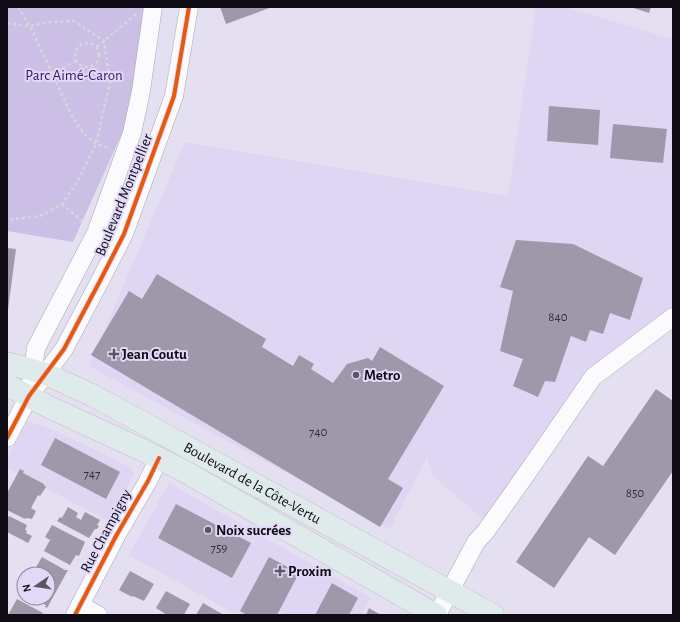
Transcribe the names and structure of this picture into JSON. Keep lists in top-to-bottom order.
{
  "streets": {
    "main road": ["Boulevard de la Côte-Vertu"],
    "street": ["Boulevard Montpellier", "Rue Champigny"]
  },
  "crossings": [
    ["Boulevard Montpellier", "Boulevard de la Côte-Vertu"],
    ["Boulevard de la Côte-Vertu", "Rue Champigny"]
  ],
  "parks": ["Parc Aimé-Caron"],
  "places": {
    "health": ["Jean Coutu", "Proxim"],
    "other": ["Metro", "Noix sucrées"]
  },
  "house_numbers": [
    "840",
    "740",
    "747",
    "850",
    "759"
  ],
  "north": "left"
}
